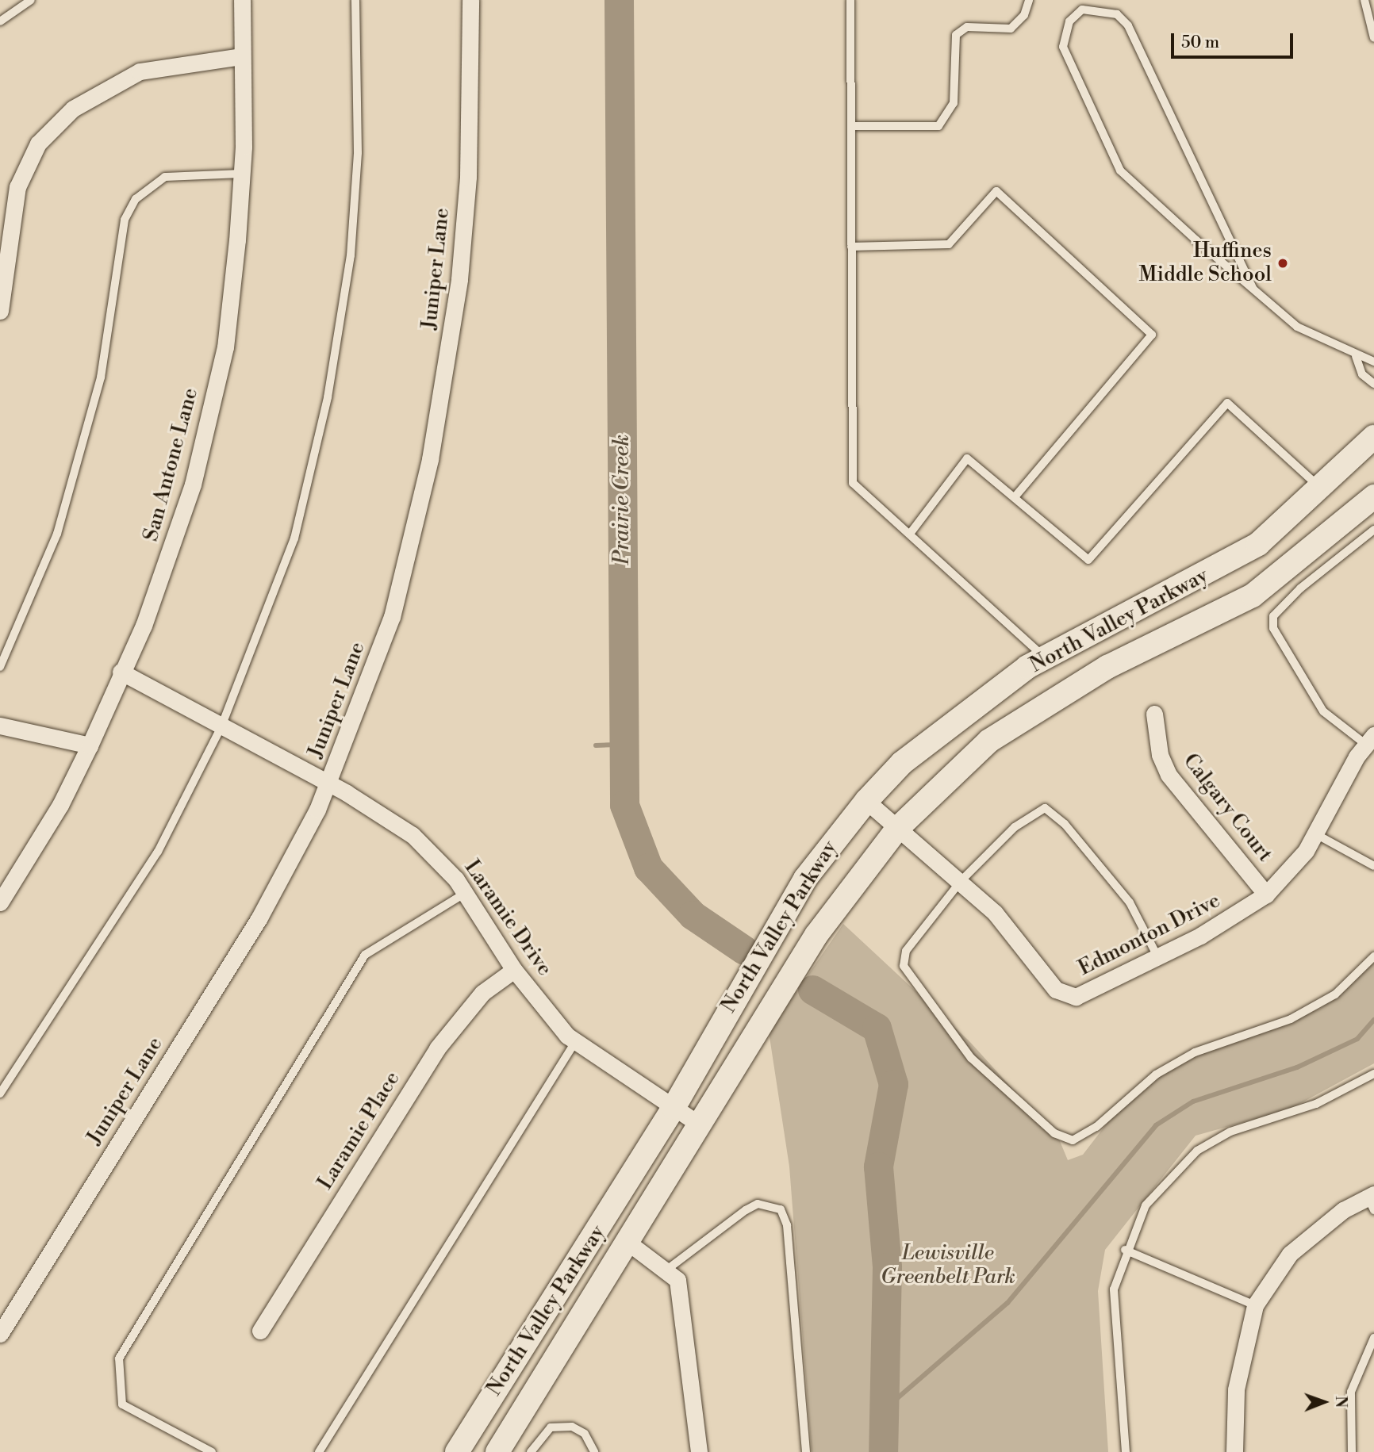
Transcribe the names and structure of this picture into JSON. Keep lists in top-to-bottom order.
{
  "streets": {
    "street": [
      "Juniper Lane",
      "San Antone Lane",
      "North Valley Parkway",
      "Calgary Court",
      "Laramie Drive",
      "Edmonton Drive",
      "Laramie Place"
    ]
  },
  "crossings": [
    ["Juniper Lane", "Laramie Drive"],
    ["San Antone Lane", "Laramie Drive"],
    ["North Valley Parkway", "Laramie Drive"],
    ["North Valley Parkway", "Edmonton Drive"],
    ["Calgary Court", "Edmonton Drive"],
    ["Laramie Drive", "Laramie Place"]
  ],
  "water": ["Prairie Creek"],
  "parks": ["Lewisville Greenbelt Park"],
  "places": ["Huffines Middle School"],
  "scale_bar": "50 m",
  "north": "right"
}
